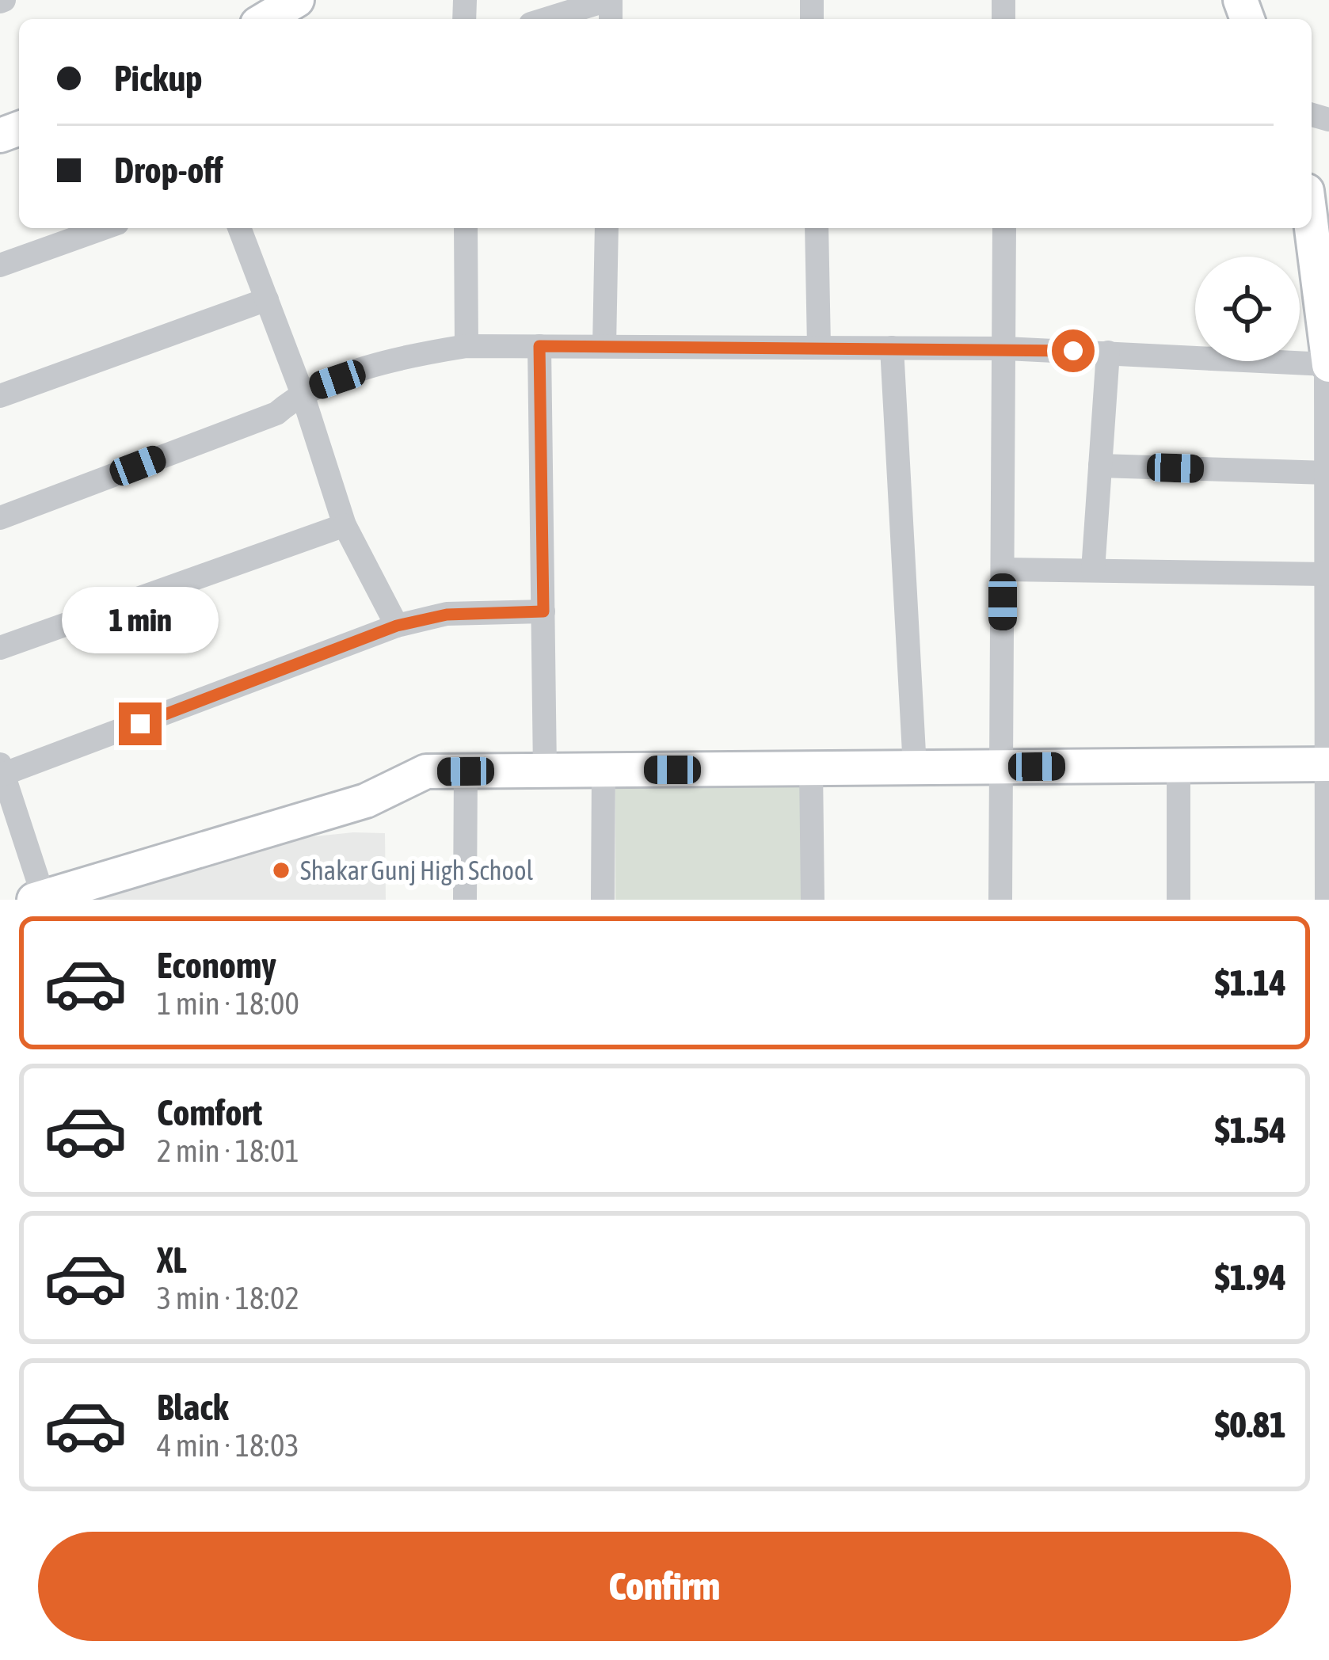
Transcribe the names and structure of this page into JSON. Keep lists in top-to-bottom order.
{
  "places": ["Shakar Gunj High School"],
  "page": {
    "banner": ["Pickup", "Drop-off"],
    "bubble": "1 min",
    "list": [
      {
        "name": "Economy",
        "note": "1 min · 18:00",
        "value": "$1.14"
      },
      {
        "name": "Comfort",
        "note": "2 min · 18:01",
        "value": "$1.54"
      },
      {
        "name": "XL",
        "note": "3 min · 18:02",
        "value": "$1.94"
      },
      {
        "name": "Black",
        "note": "4 min · 18:03",
        "value": "$0.81"
      }
    ],
    "buttons": "Confirm"
  }
}
